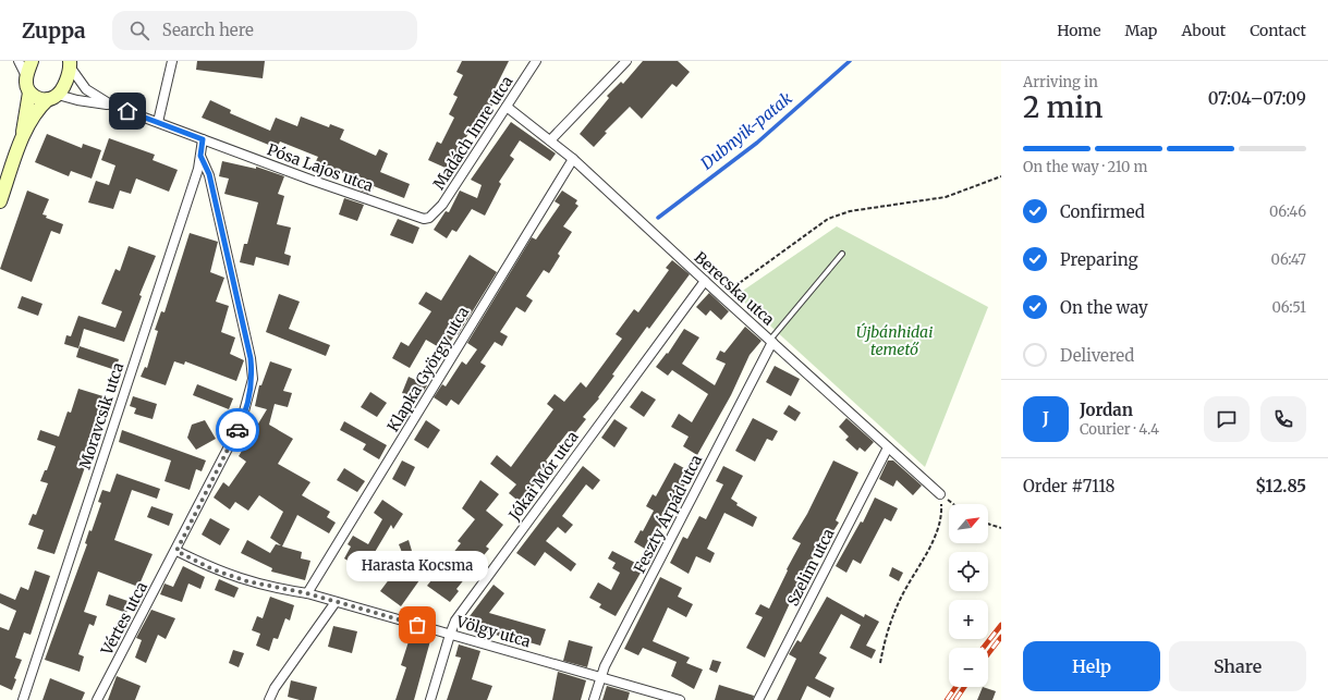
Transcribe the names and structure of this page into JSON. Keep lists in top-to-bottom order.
{
  "streets": {
    "street": [
      "Madách Imre utca",
      "Pósa Lajos utca",
      "Berecska utca",
      "Klapka György utca",
      "Moravcsik utca",
      "Jókai Mór utca",
      "Feszty Árpád utca",
      "Szelim utca",
      "Vértes utca",
      "Völgy utca"
    ]
  },
  "crossings": [
    ["Madách Imre utca", "Pósa Lajos utca"],
    ["Madách Imre utca", "Berecska utca"],
    ["Pósa Lajos utca", "Moravcsik utca"],
    ["Berecska utca", "Klapka György utca"],
    ["Berecska utca", "Jókai Mór utca"],
    ["Berecska utca", "Feszty Árpád utca"],
    ["Berecska utca", "Szelim utca"],
    ["Klapka György utca", "Völgy utca"],
    ["Moravcsik utca", "Vértes utca"],
    ["Jókai Mór utca", "Völgy utca"],
    ["Feszty Árpád utca", "Völgy utca"],
    ["Vértes utca", "Völgy utca"]
  ],
  "water": ["Dubnyik-patak"],
  "parks": ["Újbánhidai temető"],
  "places": ["Harasta Kocsma"],
  "north": "top right",
  "page": {
    "header": "Zuppa",
    "search": "Search here",
    "nav": [
      "Home",
      "Map",
      "About",
      "Contact"
    ],
    "heading": ["2 min", "Arriving in", "07:04–07:09"],
    "panel": [
      "Jordan",
      "Courier · 4.4",
      "Order #7118",
      "$12.85"
    ],
    "bar": "On the way · 210 m",
    "list": [
      ["Confirmed", "06:46"],
      ["Preparing", "06:47"],
      ["On the way", "06:51"],
      "Delivered"
    ],
    "round": "J",
    "map_buttons": ["+", "−"],
    "bubble": "Harasta Kocsma",
    "buttons": ["Help", "Share"]
  }
}
